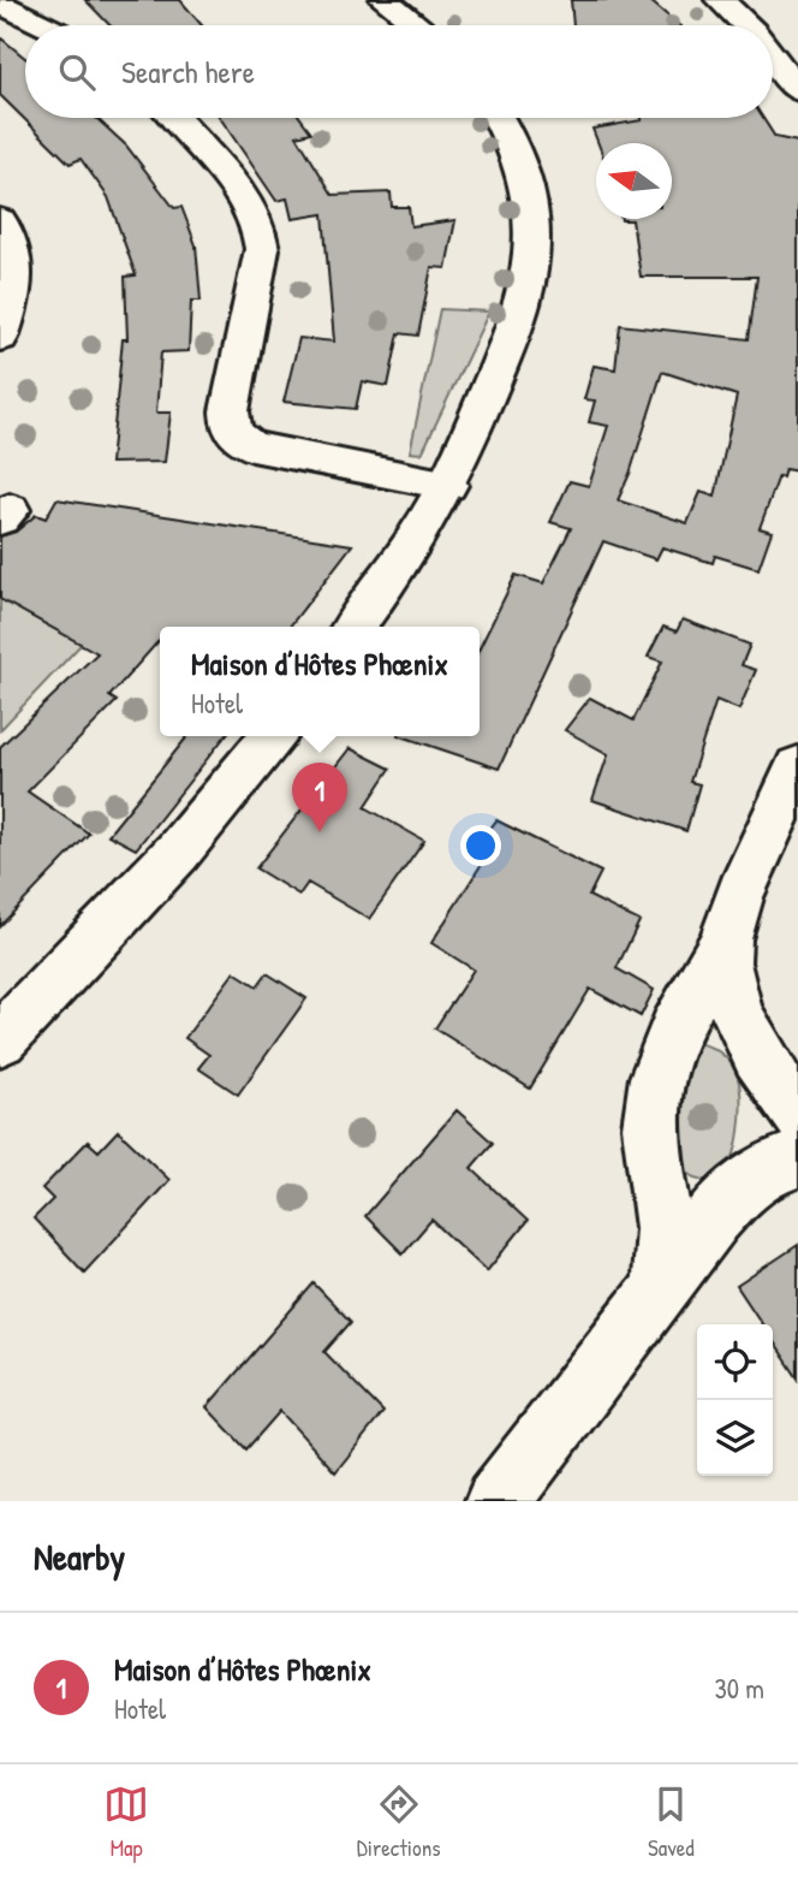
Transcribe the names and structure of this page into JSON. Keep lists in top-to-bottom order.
{
  "north": "left",
  "page": {
    "search": "Search here",
    "popup": ["Maison d’Hôtes Phœnix", "Hotel"],
    "pins": "1",
    "heading": "Nearby",
    "list": [
      {
        "mark": "1",
        "name": "Maison d’Hôtes Phœnix",
        "note": "Hotel",
        "value": "30 m"
      }
    ],
    "nav": ["Map", "Directions", "Saved"]
  }
}
